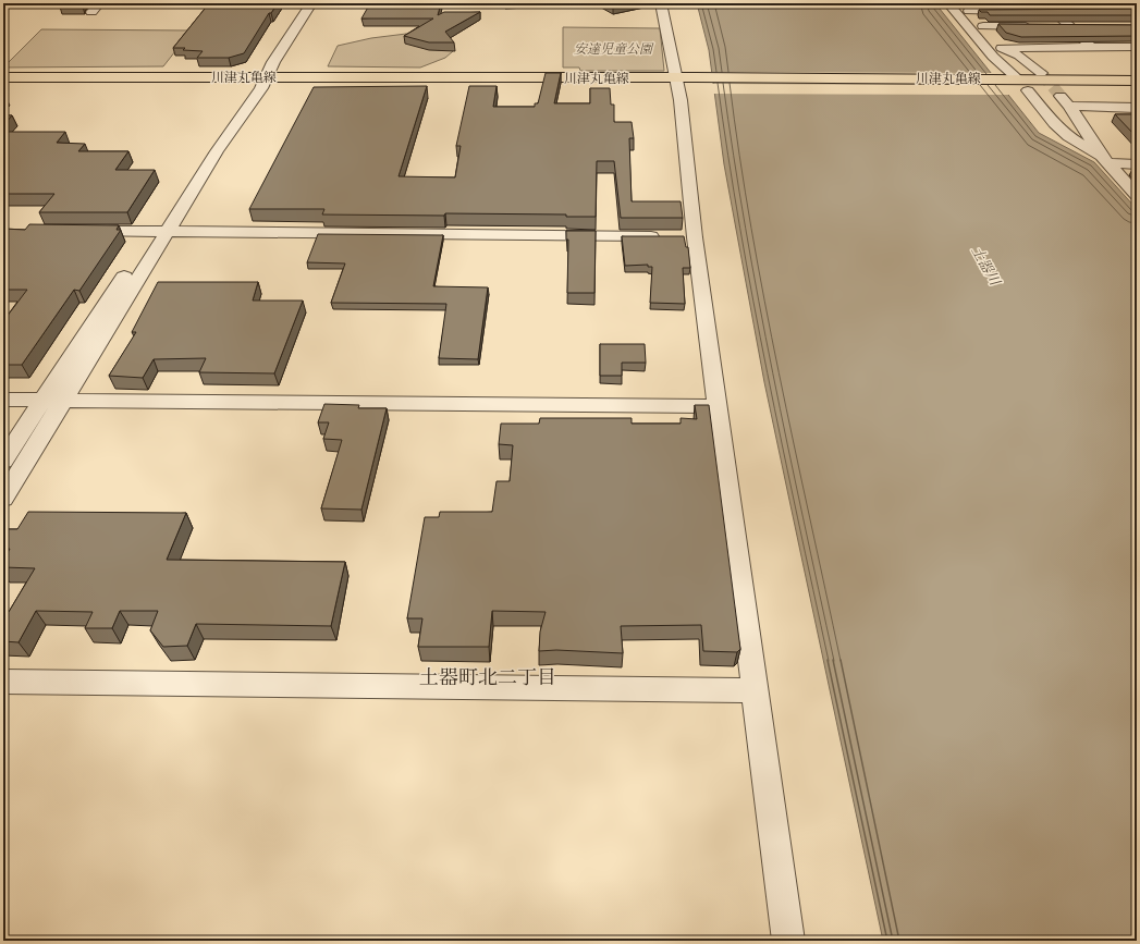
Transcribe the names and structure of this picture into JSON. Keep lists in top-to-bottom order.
{
  "streets": {
    "main road": ["川津丸亀線"]
  },
  "districts": ["土器町北二丁目"],
  "water": ["土器川"],
  "parks": ["安達児童公園"]
}
